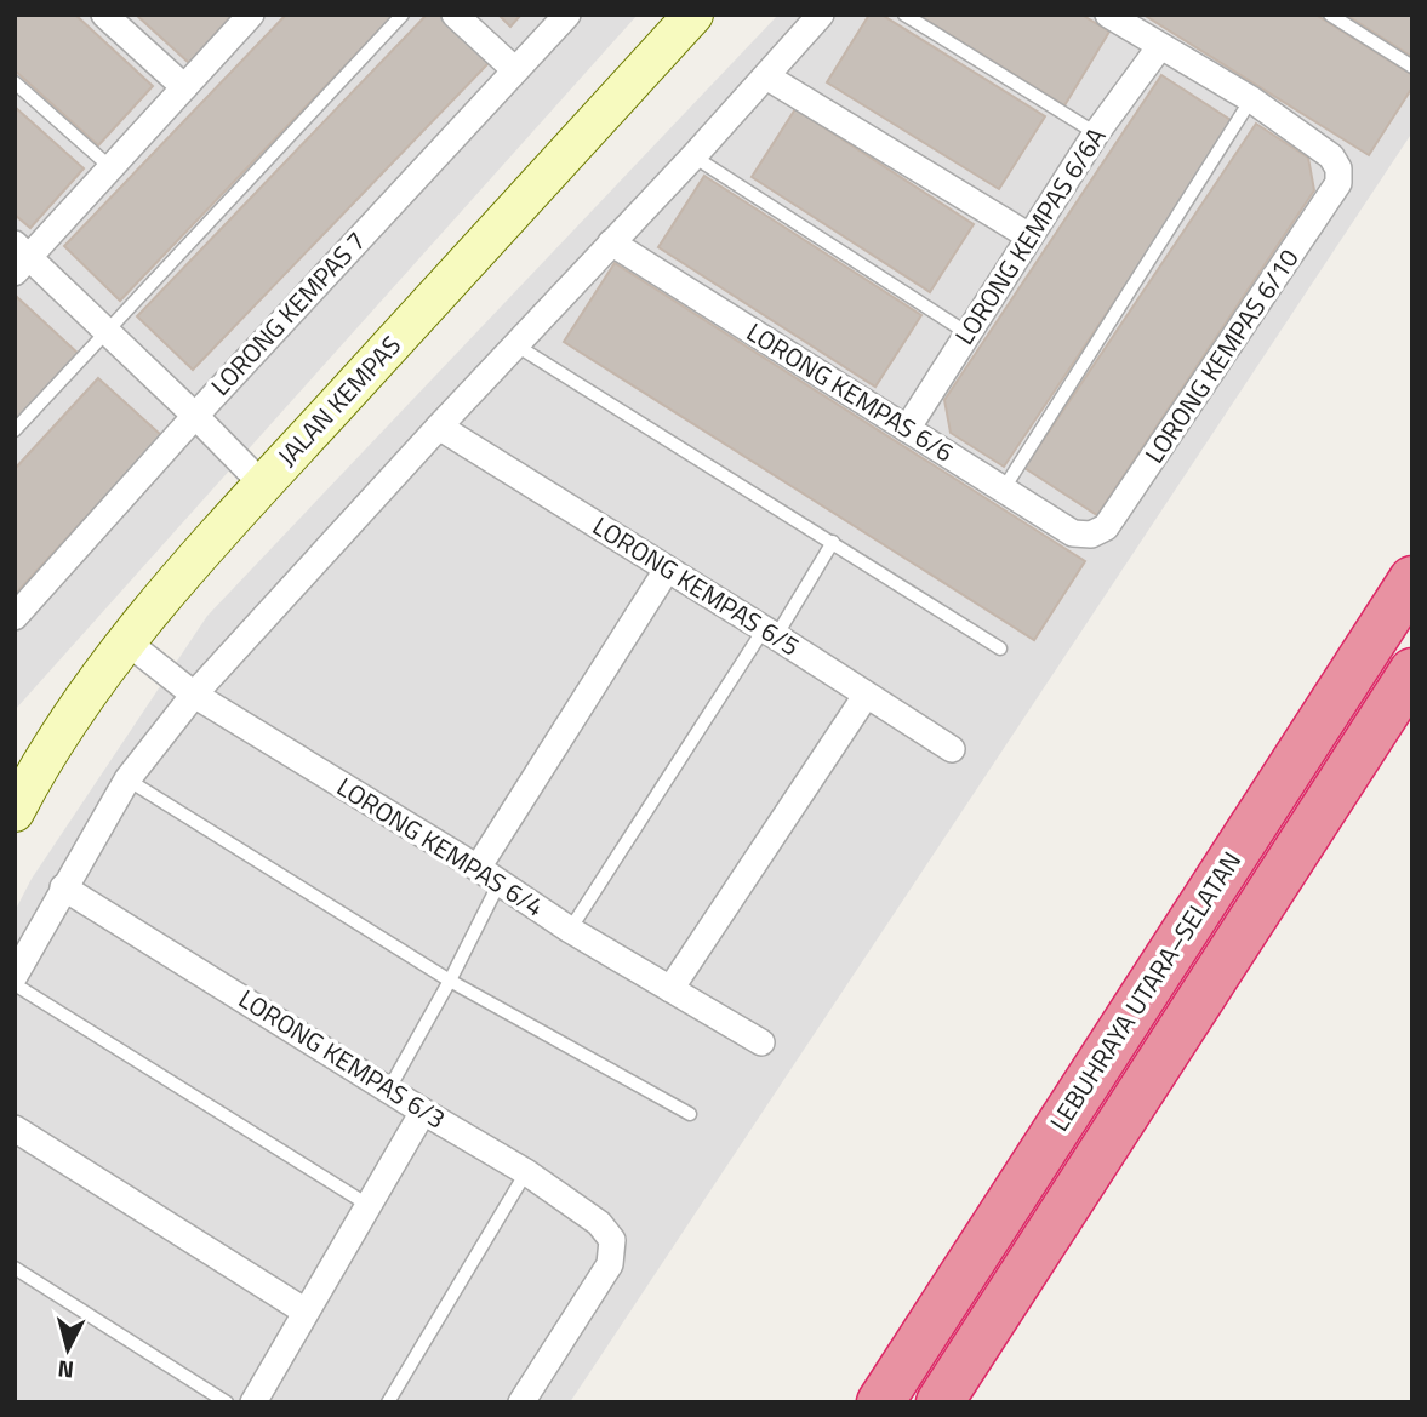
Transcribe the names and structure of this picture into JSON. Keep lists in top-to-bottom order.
{
  "streets": {
    "highway": ["LEBUHRAYA UTARA–SELATAN"],
    "main road": ["JALAN KEMPAS"],
    "street": [
      "LORONG KEMPAS 6/6A",
      "LORONG KEMPAS 7",
      "LORONG KEMPAS 6/10",
      "LORONG KEMPAS 6/6",
      "LORONG KEMPAS 6/5",
      "LORONG KEMPAS 6/4",
      "LORONG KEMPAS 6/3"
    ]
  },
  "crossings": [
    ["LORONG KEMPAS 6/6A", "LORONG KEMPAS 6/6"],
    ["LORONG KEMPAS 6/10", "LORONG KEMPAS 6/6"],
    ["JALAN KEMPAS", "LORONG KEMPAS 6/4"]
  ],
  "north": "bottom"
}
